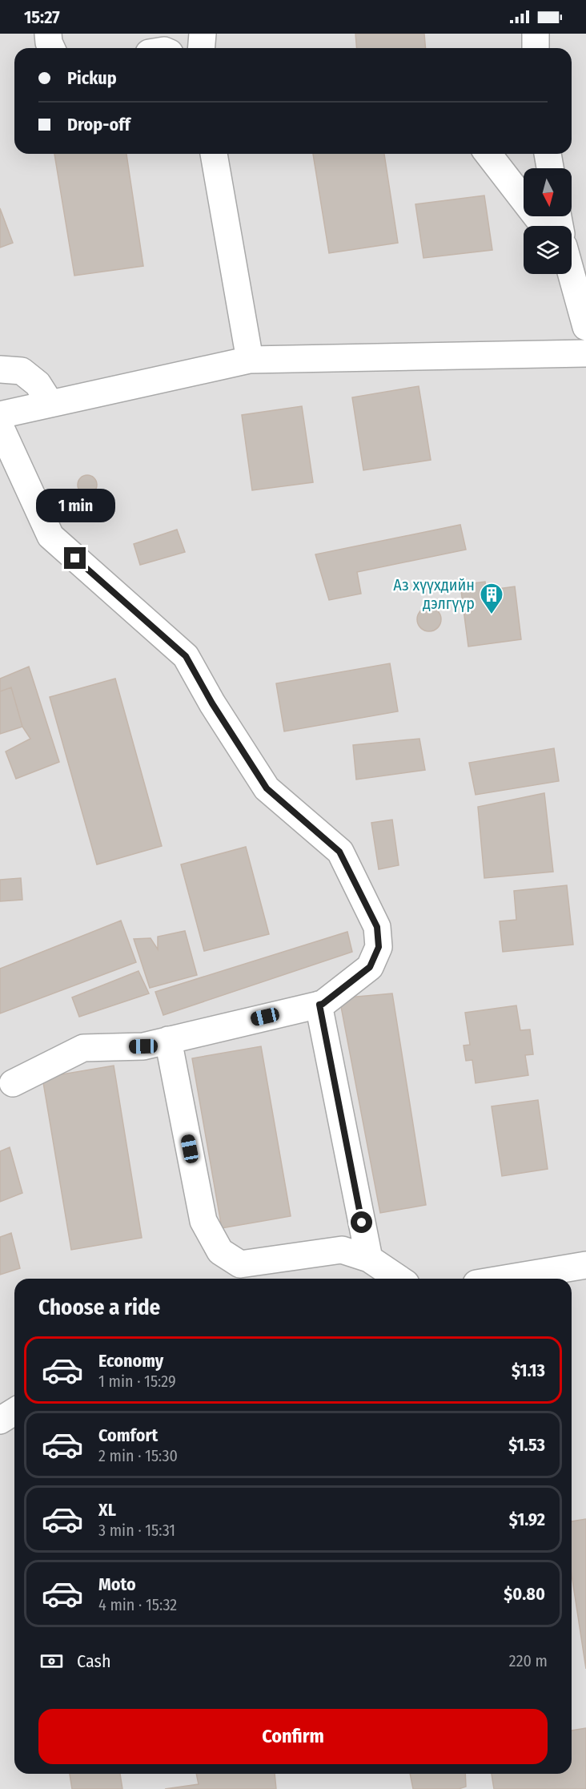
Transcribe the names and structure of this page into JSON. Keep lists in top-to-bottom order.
{
  "places": {
    "building": ["Аз хүүхдийн дэлгүүр"]
  },
  "north": "bottom",
  "page": {
    "status": "15:27",
    "banner": ["Pickup", "Drop-off"],
    "bubble": "1 min",
    "heading": "Choose a ride",
    "list": [
      {
        "name": "Economy",
        "note": "1 min · 15:29",
        "value": "$1.13"
      },
      {
        "name": "Comfort",
        "note": "2 min · 15:30",
        "value": "$1.53"
      },
      {
        "name": "XL",
        "note": "3 min · 15:31",
        "value": "$1.92"
      },
      {
        "name": "Moto",
        "note": "4 min · 15:32",
        "value": "$0.80"
      }
    ],
    "pay": ["Cash", "220 m"],
    "buttons": "Confirm"
  }
}
